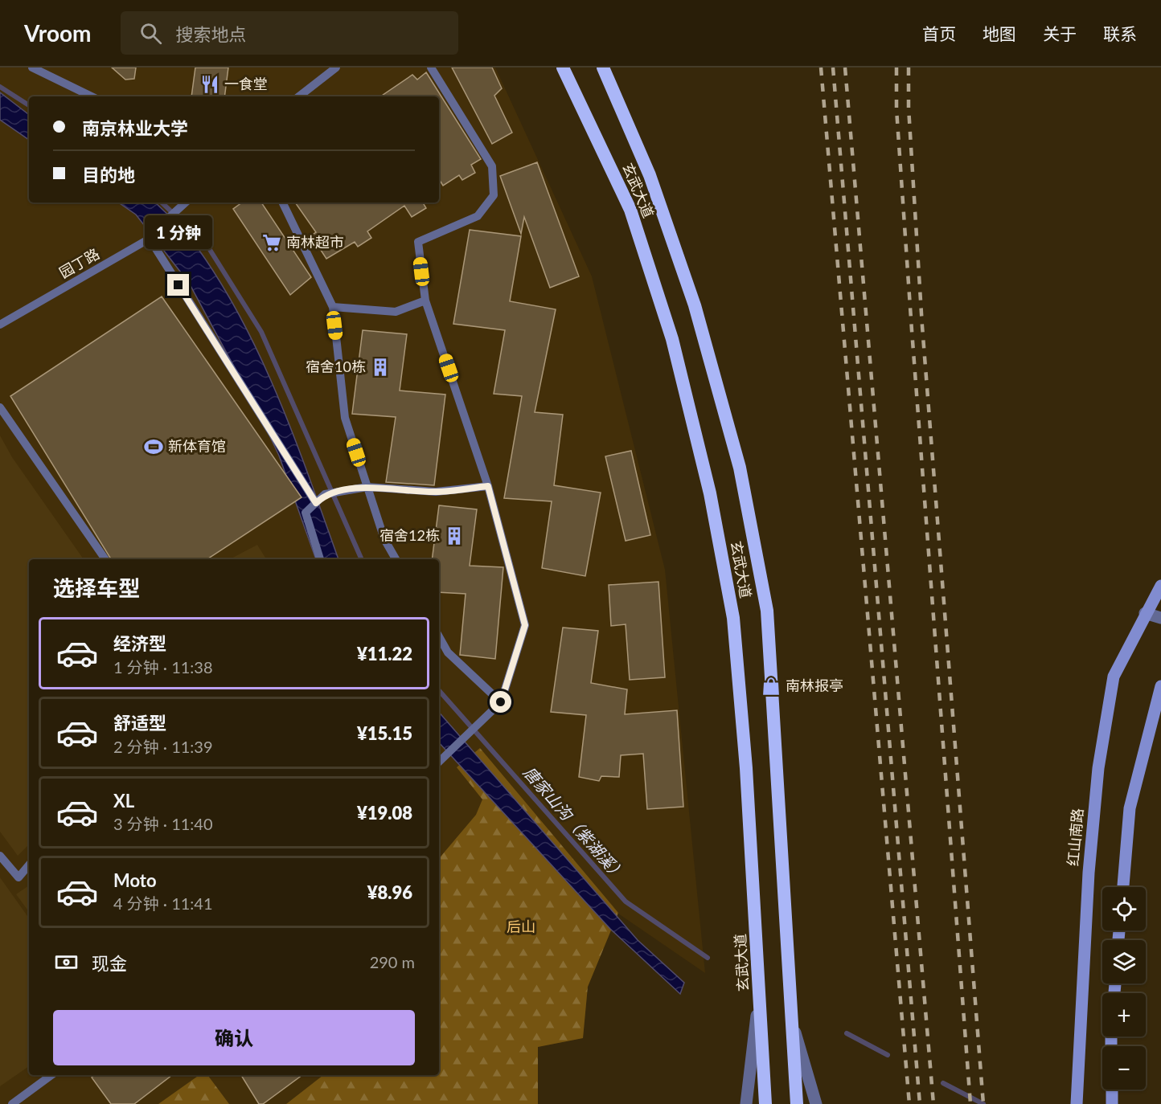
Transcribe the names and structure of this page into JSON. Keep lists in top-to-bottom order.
{
  "streets": {
    "highway": ["玄武大道"],
    "main road": ["红山南路"],
    "lane": ["园丁路"]
  },
  "water": ["唐家山沟（紫湖溪）"],
  "parks": ["后山"],
  "places": {
    "restaurant": ["一食堂"],
    "supermarket": ["南林超市"],
    "building": ["宿舍10栋", "宿舍12栋"],
    "sports": ["新体育馆"],
    "shop": ["南林报亭"]
  },
  "page": {
    "header": "Vroom",
    "search": "搜索地点",
    "nav": [
      "首页",
      "地图",
      "关于",
      "联系"
    ],
    "banner": ["南京林业大学", "目的地"],
    "bubble": "1 分钟",
    "heading": "选择车型",
    "list": [
      {
        "name": "经济型",
        "note": "1 分钟 · 11:38",
        "value": "¥11.22"
      },
      {
        "name": "舒适型",
        "note": "2 分钟 · 11:39",
        "value": "¥15.15"
      },
      {
        "name": "XL",
        "note": "3 分钟 · 11:40",
        "value": "¥19.08"
      },
      {
        "name": "Moto",
        "note": "4 分钟 · 11:41",
        "value": "¥8.96"
      }
    ],
    "map_buttons": ["+", "−"],
    "pay": ["现金", "290 m"],
    "buttons": "确认"
  }
}
